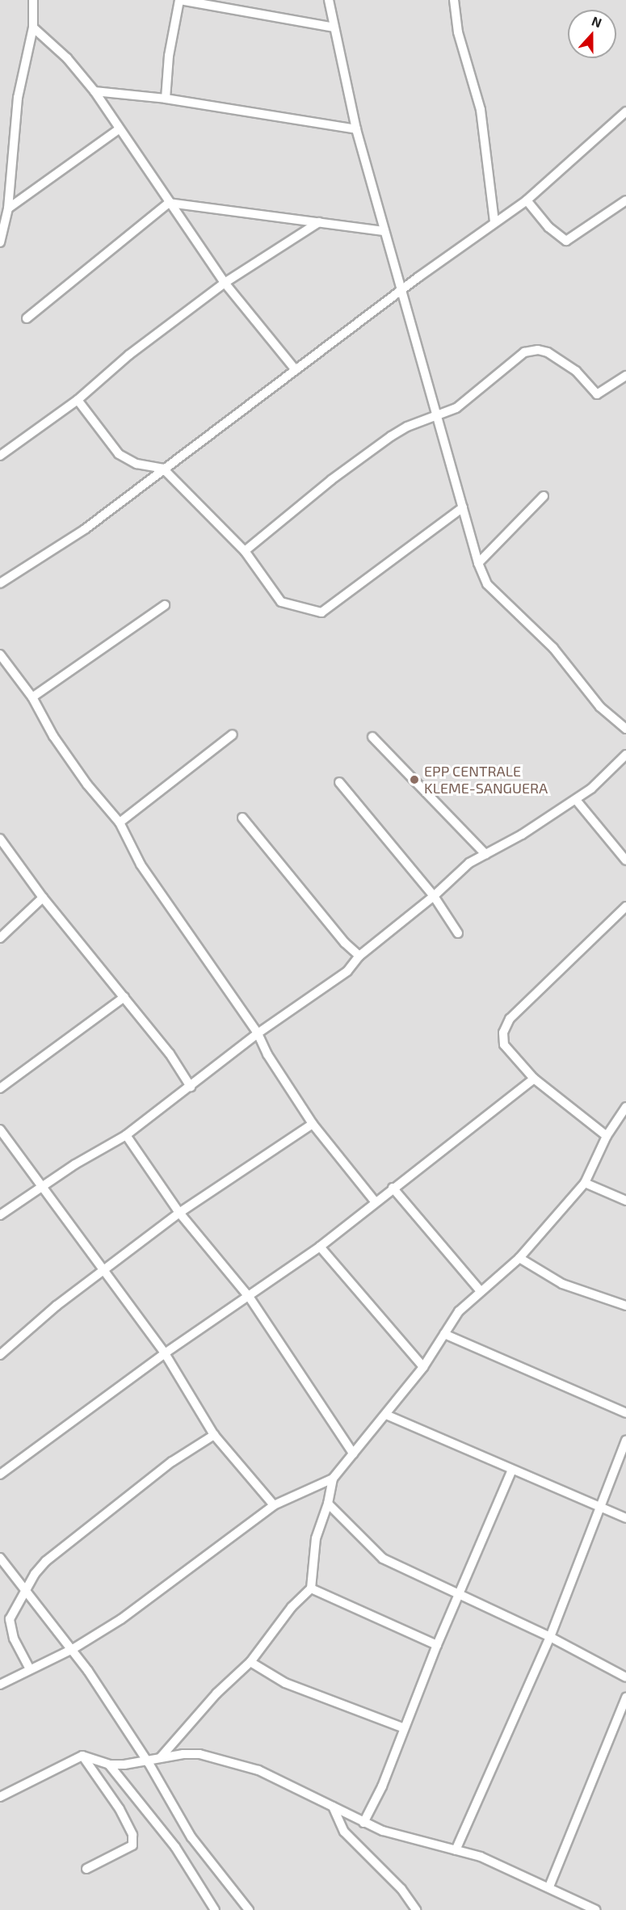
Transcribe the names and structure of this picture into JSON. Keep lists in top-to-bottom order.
{
  "places": ["EPP CENTRALE KLEME-SANGUERA"],
  "north": "top"
}
